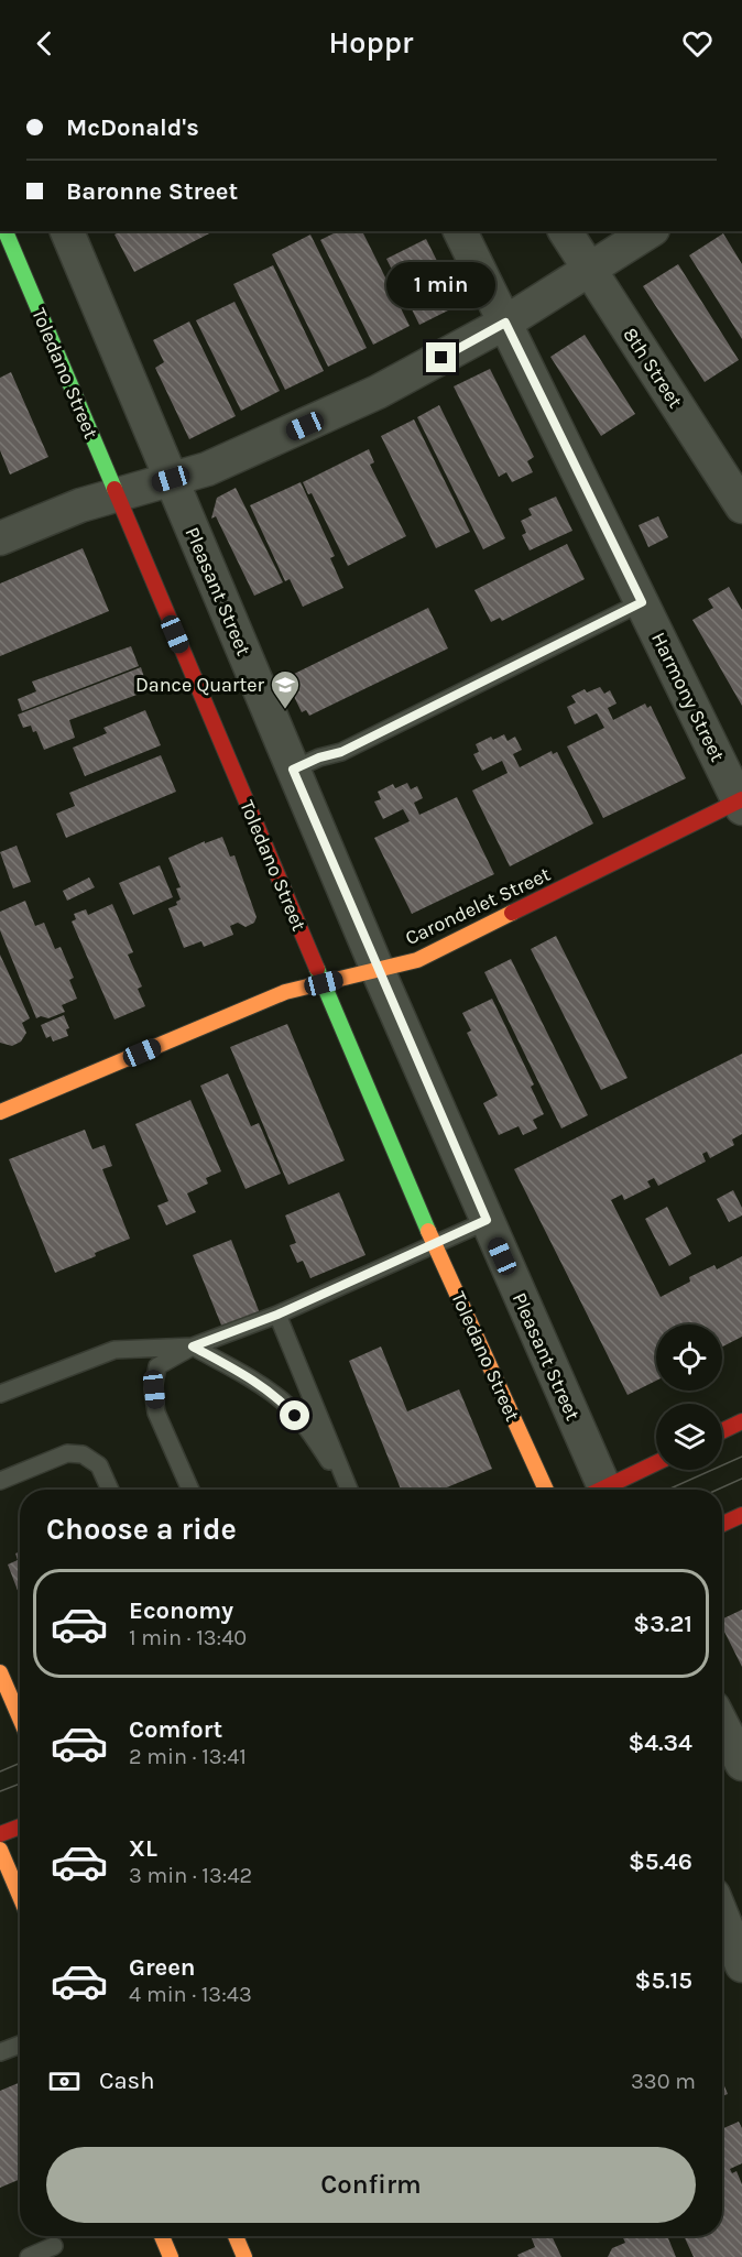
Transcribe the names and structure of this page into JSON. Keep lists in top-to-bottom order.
{
  "streets": {
    "street": [
      "8th Street",
      "Toledano Street",
      "Pleasant Street",
      "Harmony Street",
      "Carondelet Street"
    ]
  },
  "crossings": [
    ["Toledano Street", "Carondelet Street"],
    ["Pleasant Street", "Carondelet Street"],
    ["Harmony Street", "Carondelet Street"]
  ],
  "places": {
    "school or university": ["Dance Quarter"]
  },
  "page": {
    "header": "Hoppr",
    "banner": ["McDonald's", "Baronne Street"],
    "bubble": "1 min",
    "heading": "Choose a ride",
    "list": [
      {
        "name": "Economy",
        "note": "1 min · 13:40",
        "value": "$3.21"
      },
      {
        "name": "Comfort",
        "note": "2 min · 13:41",
        "value": "$4.34"
      },
      {
        "name": "XL",
        "note": "3 min · 13:42",
        "value": "$5.46"
      },
      {
        "name": "Green",
        "note": "4 min · 13:43",
        "value": "$5.15"
      }
    ],
    "pay": ["Cash", "330 m"],
    "buttons": "Confirm"
  }
}
